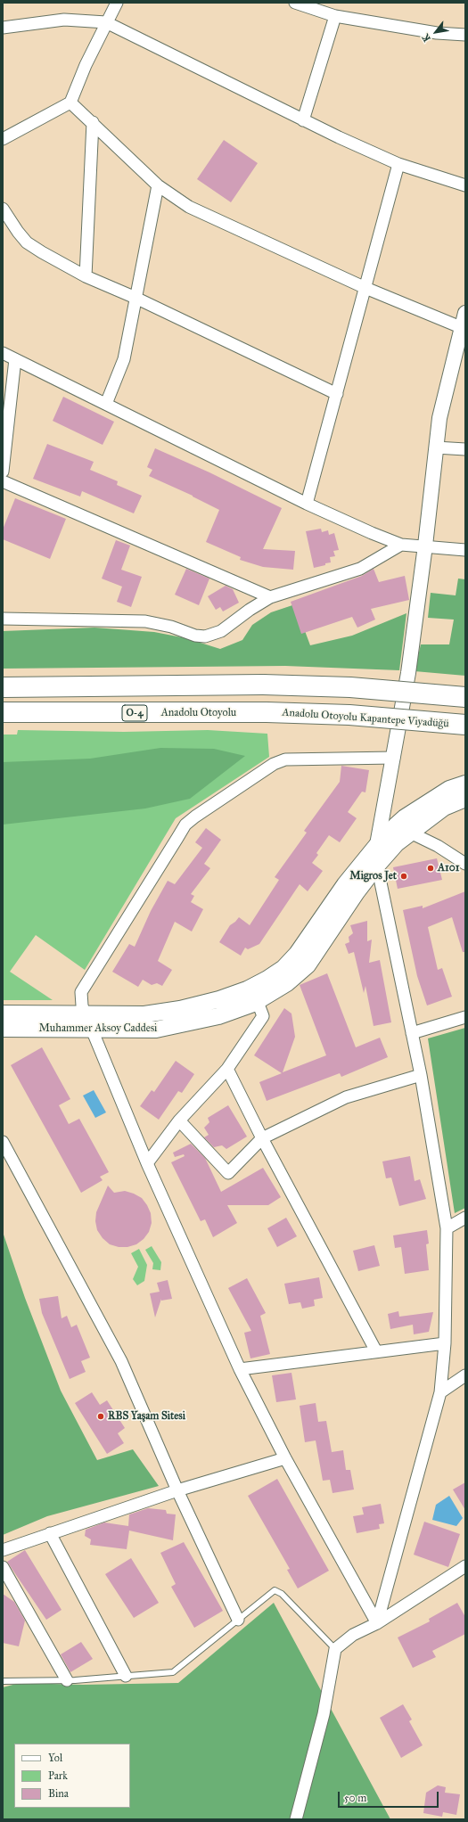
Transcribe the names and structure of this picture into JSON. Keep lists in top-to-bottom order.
{
  "streets": {
    "highway": ["O-4", "Anadolu Otoyolu", "Anadolu Otoyolu Kapantepe Viyadüğü"],
    "main road": ["Muhammer Aksoy Caddesi"]
  },
  "crossings": [
    ["Anadolu Otoyolu", "Anadolu Otoyolu Kapantepe Viyadüğü"]
  ],
  "places": ["A101", "Migros Jet", "RBS Yaşam Sitesi"],
  "legend": ["Yol", "Park", "Bina"],
  "scale_bar": "50 m",
  "north": "bottom left"
}
